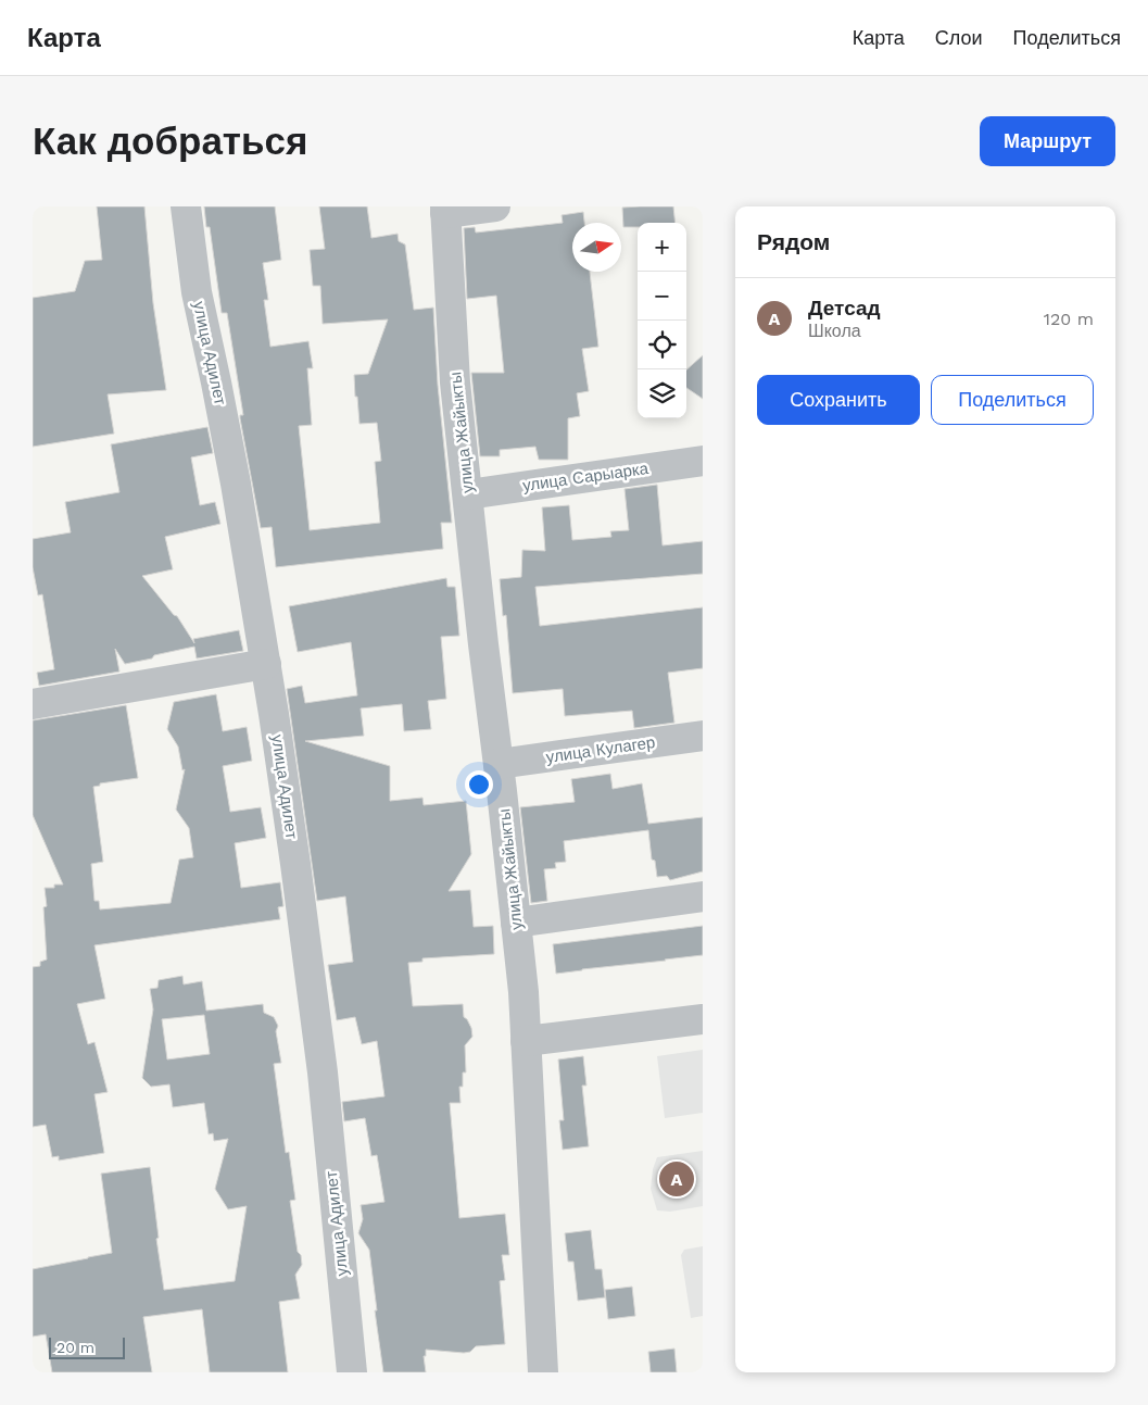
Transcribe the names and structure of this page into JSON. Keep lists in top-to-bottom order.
{
  "streets": {
    "street": [
      "улица Адилет",
      "улица Жайыкты",
      "улица Сарыарка",
      "улица Кулагер"
    ]
  },
  "crossings": [
    ["улица Жайыкты", "улица Сарыарка"],
    ["улица Жайыкты", "улица Кулагер"]
  ],
  "scale_bar": "20 m",
  "north": "right",
  "page": {
    "header": "Карта",
    "nav": ["Карта", "Слои", "Поделиться"],
    "buttons": [
      "Маршрут",
      ["Сохранить", "Поделиться"]
    ],
    "title": "Как добраться",
    "heading": "Рядом",
    "map_buttons": ["+", "−"],
    "list": [
      {
        "mark": "A",
        "name": "Детсад",
        "note": "Школа",
        "value": "120 m"
      }
    ],
    "pins": "A",
    "scale": "20 m"
  }
}
